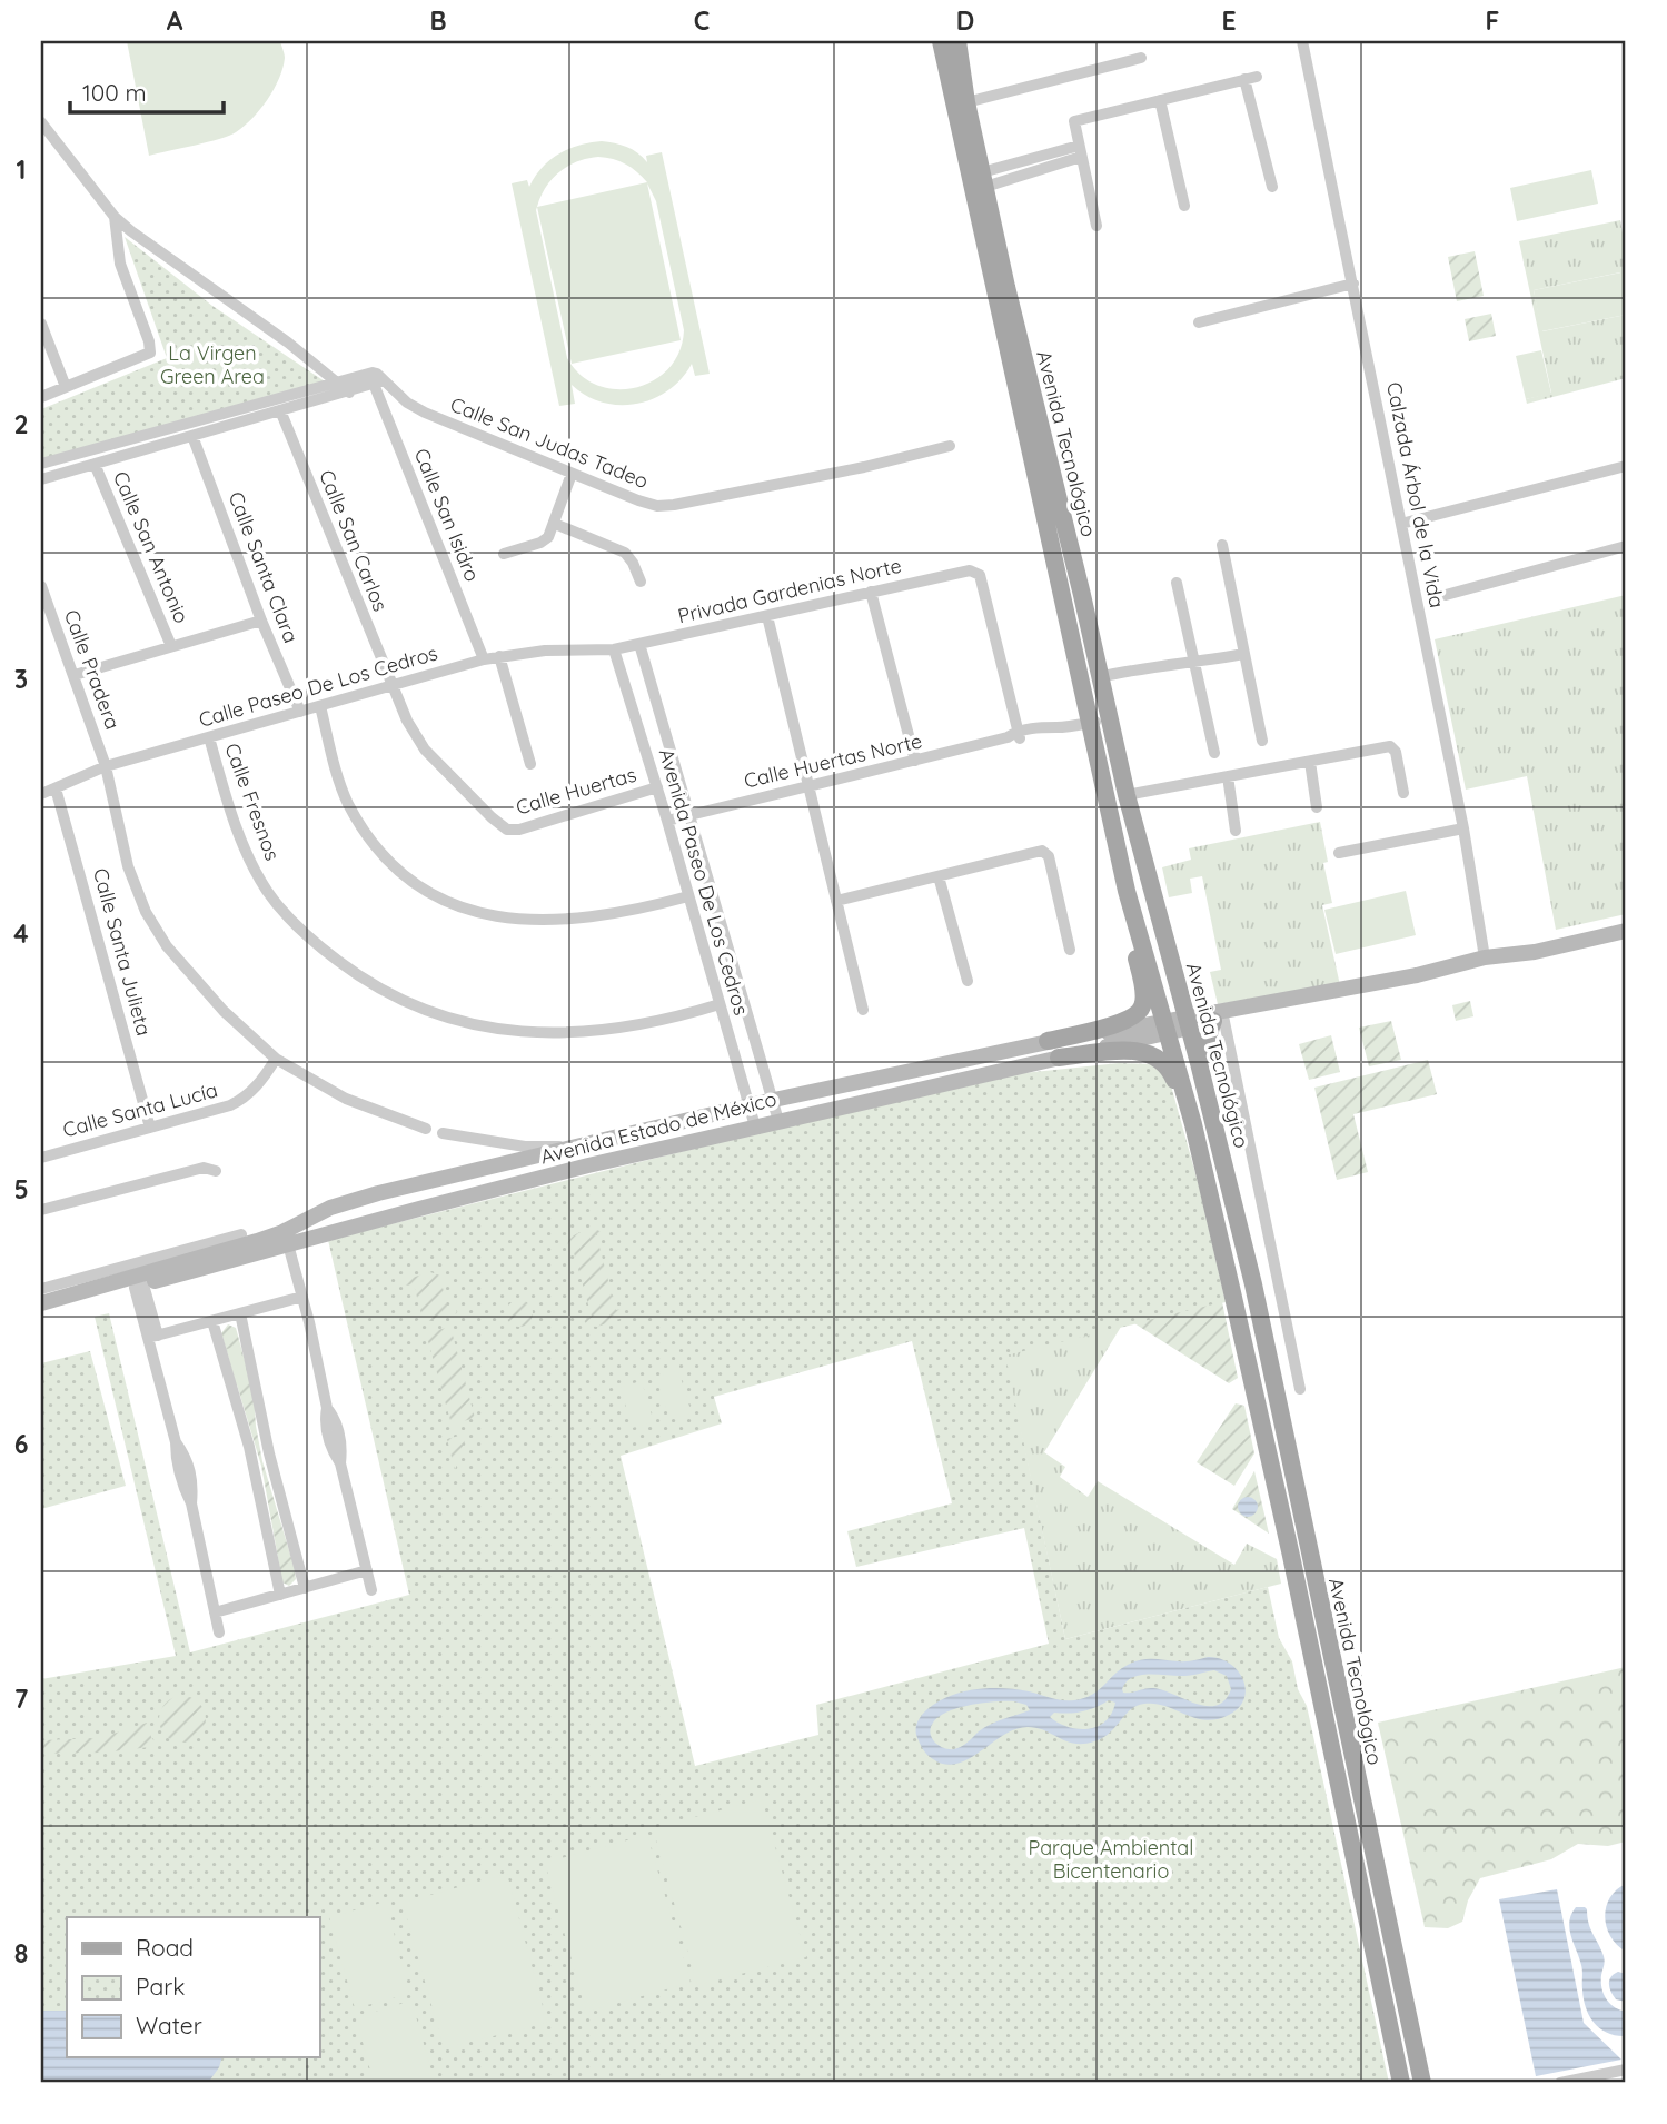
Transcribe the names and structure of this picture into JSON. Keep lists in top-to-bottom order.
{
  "streets": {
    "main road": ["Avenida Tecnológico", "Avenida Estado de México"],
    "street": [
      "Calle San Judas Tadeo",
      "Calzada Árbol de la Vida",
      "Calle San Isidro",
      "Calle San Carlos",
      "Calle San Antonio",
      "Calle Santa Clara",
      "Privada Gardenias Norte",
      "Calle Pradera",
      "Calle Paseo De Los Cedros",
      "Calle Huertas Norte",
      "Calle Huertas",
      "Calle Fresnos",
      "Avenida Paseo De Los Cedros",
      "Calle Santa Julieta",
      "Calle Santa Lucía"
    ]
  },
  "crossings": [
    ["Calle San Judas Tadeo", "Calle San Isidro"],
    ["Avenida Tecnológico", "Calle Huertas Norte"],
    ["Avenida Tecnológico", "Avenida Estado de México"],
    ["Calzada Árbol de la Vida", "Avenida Estado de México"],
    ["Calle San Isidro", "Calle Paseo De Los Cedros"],
    ["Calle San Carlos", "Calle Paseo De Los Cedros"],
    ["Calle San Carlos", "Calle Huertas"],
    ["Calle Santa Clara", "Calle Paseo De Los Cedros"],
    ["Privada Gardenias Norte", "Calle Paseo De Los Cedros"],
    ["Privada Gardenias Norte", "Calle Huertas Norte"],
    ["Privada Gardenias Norte", "Avenida Paseo De Los Cedros"],
    ["Calle Pradera", "Calle Paseo De Los Cedros"],
    ["Calle Pradera", "Calle Santa Lucía"],
    ["Calle Paseo De Los Cedros", "Calle Huertas"],
    ["Calle Paseo De Los Cedros", "Calle Fresnos"],
    ["Calle Paseo De Los Cedros", "Avenida Paseo De Los Cedros"],
    ["Calle Paseo De Los Cedros", "Calle Santa Julieta"],
    ["Calle Huertas Norte", "Avenida Paseo De Los Cedros"],
    ["Calle Huertas", "Avenida Paseo De Los Cedros"],
    ["Calle Fresnos", "Avenida Paseo De Los Cedros"],
    ["Avenida Paseo De Los Cedros", "Avenida Estado de México"],
    ["Calle Santa Julieta", "Calle Santa Lucía"]
  ],
  "parks": ["La Virgen Green Area", "Parque Ambiental Bicentenario"],
  "legend": ["Road", "Park", "Water"],
  "scale_bar": "100 m",
  "grid": {
    "columns": [
      "A",
      "B",
      "C",
      "D",
      "E",
      "F"
    ],
    "rows": [
      "1",
      "2",
      "3",
      "4",
      "5",
      "6",
      "7",
      "8"
    ]
  }
}
